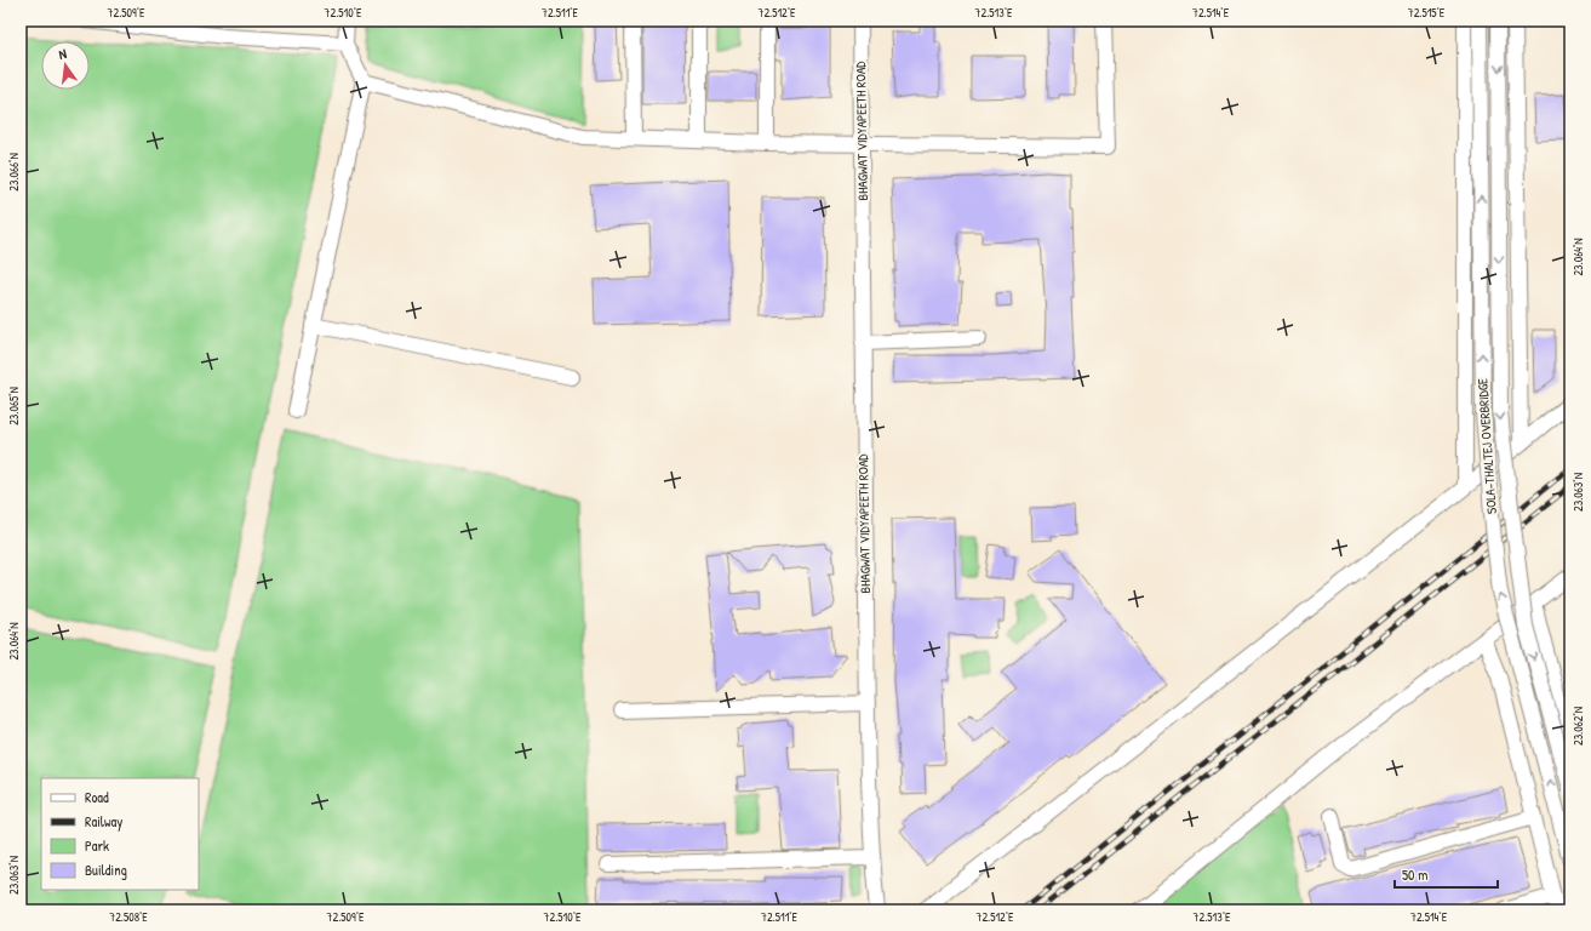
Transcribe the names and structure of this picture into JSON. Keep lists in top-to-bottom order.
{
  "streets": {
    "street": ["BHAGWAT VIDYAPEETH ROAD", "SOLA-THALTEJ OVERBRIDGE"]
  },
  "legend": [
    "Road",
    "Railway",
    "Park",
    "Building"
  ],
  "scale_bar": "50 m",
  "north": "top",
  "coordinates": [
    "72.509°E",
    "72.510°E",
    "72.511°E",
    "72.512°E",
    "72.513°E",
    "72.514°E",
    "72.515°E",
    "23.066°N",
    "23.064°N",
    "23.065°N",
    "23.063°N",
    "23.062°N",
    "72.508°E"
  ]
}
